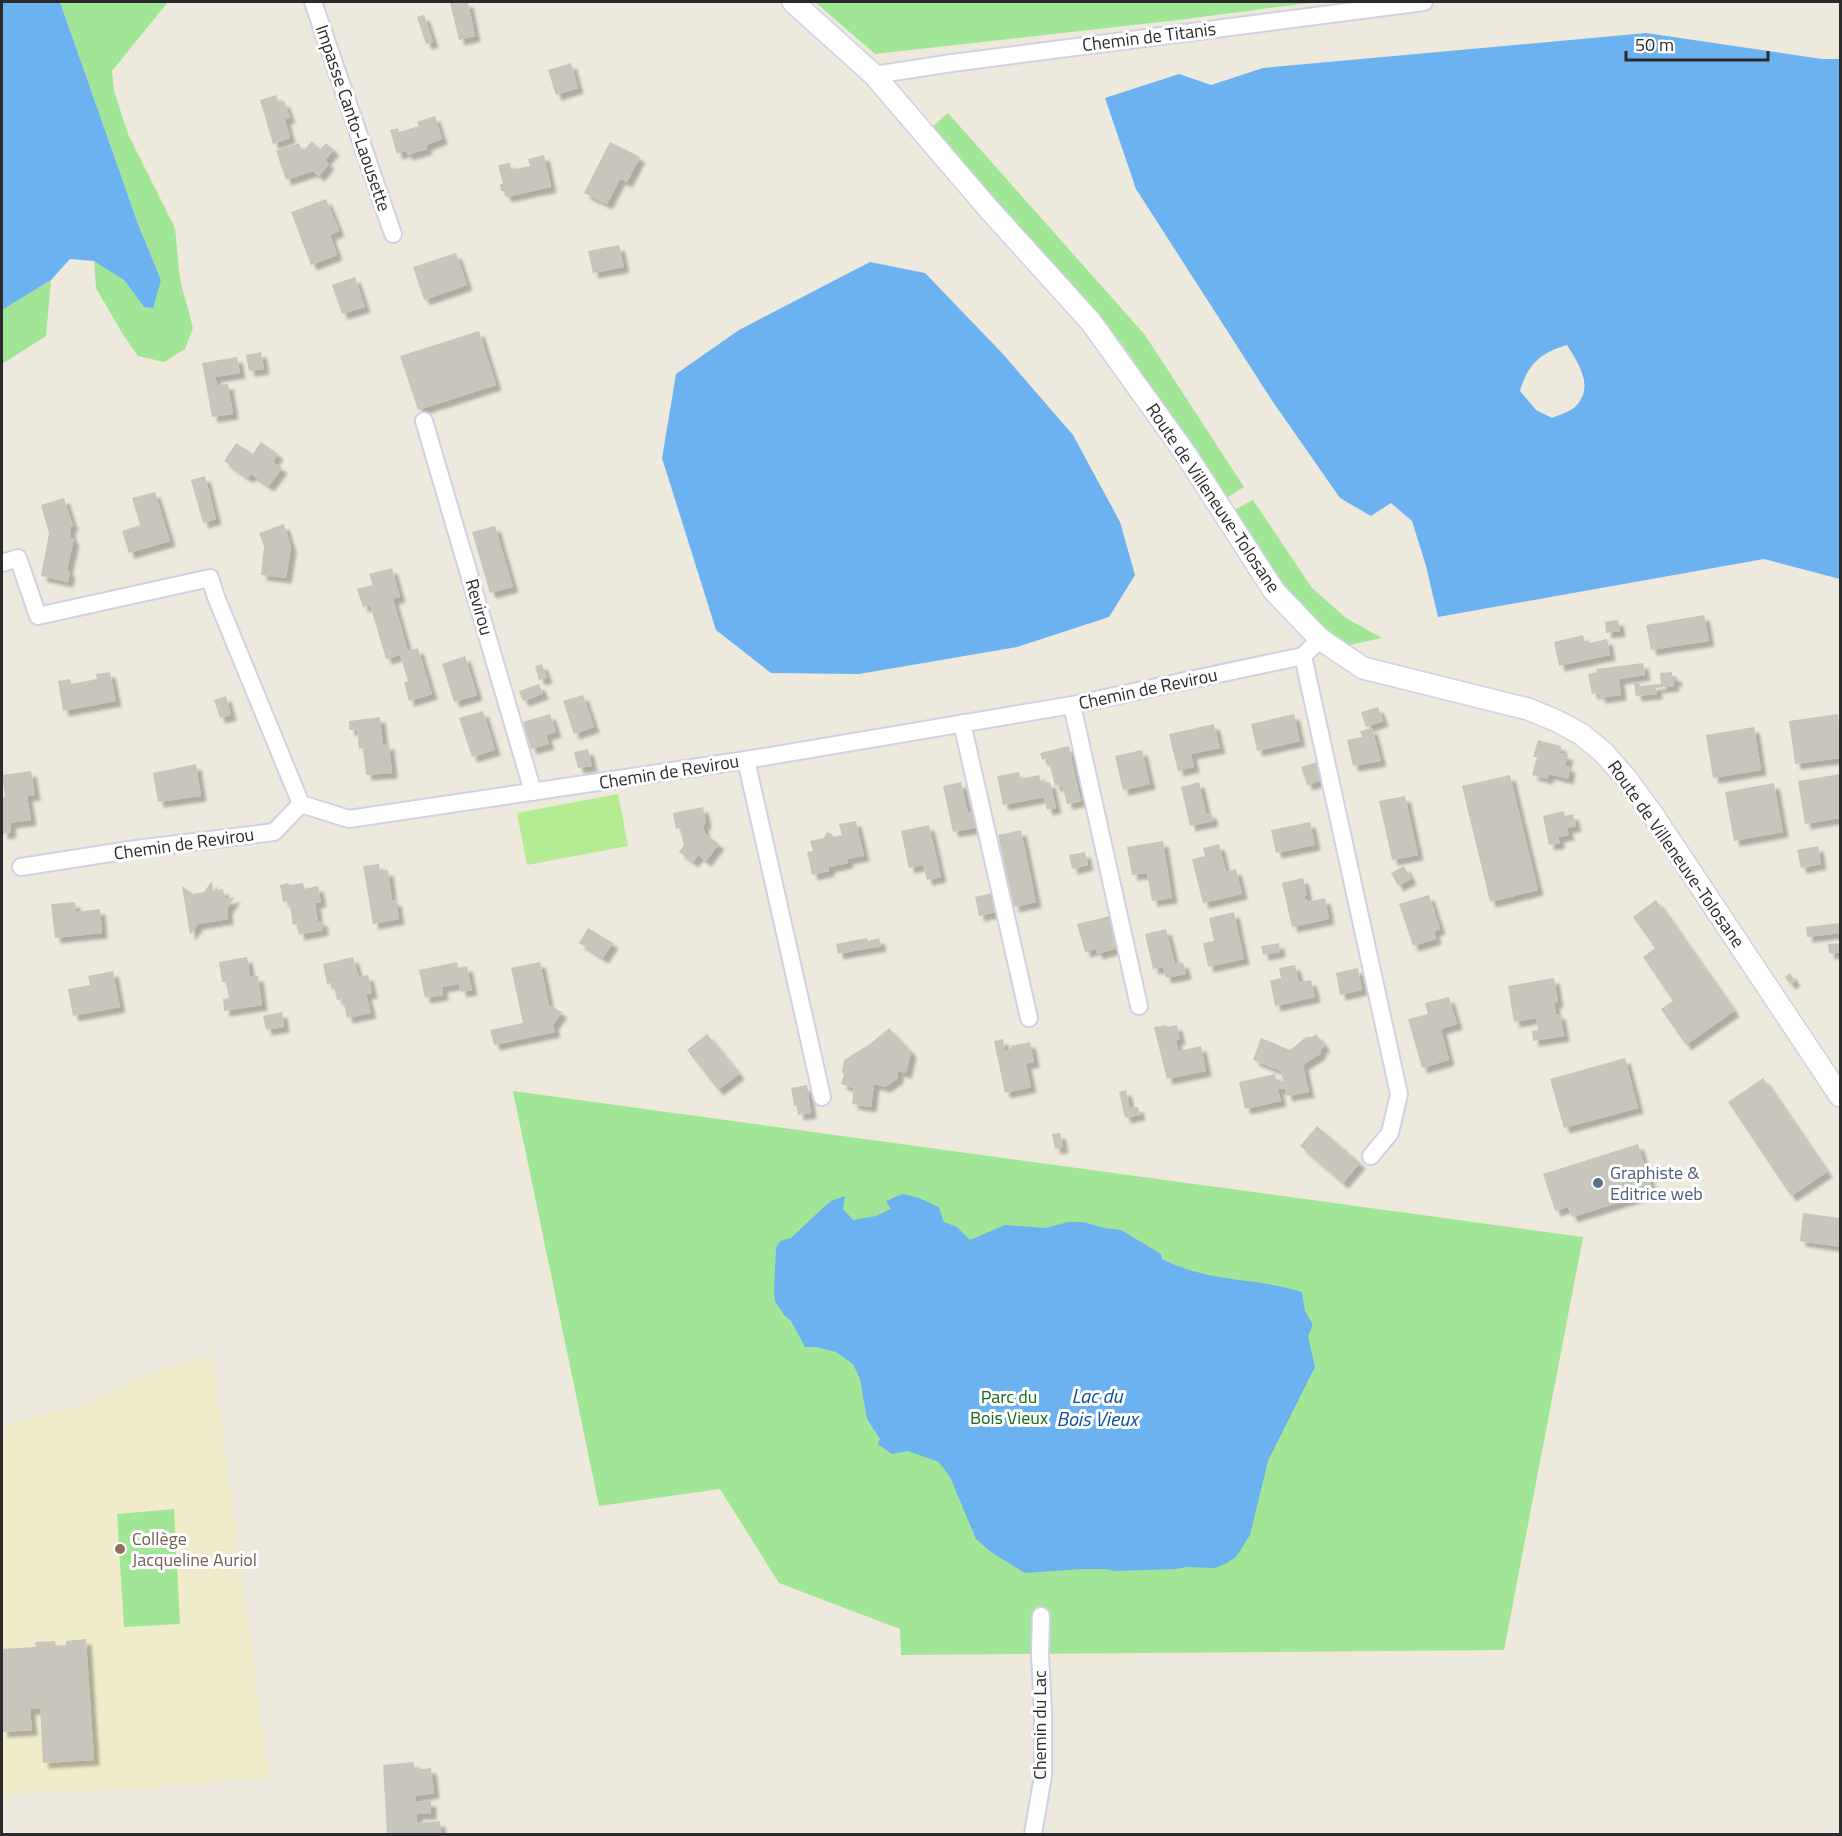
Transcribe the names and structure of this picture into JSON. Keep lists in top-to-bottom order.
{
  "streets": {
    "street": [
      "Chemin de Titanis",
      "Impasse Canto-Laousette",
      "Route de Villeneuve-Tolosane",
      "Revirou",
      "Chemin de Revirou",
      "Chemin du Lac"
    ]
  },
  "crossings": [
    ["Chemin de Titanis", "Route de Villeneuve-Tolosane"],
    ["Revirou", "Chemin de Revirou"]
  ],
  "water": ["Lac du Bois Vieux"],
  "parks": ["Parc du Bois Vieux"],
  "places": ["Graphiste & Editrice web", "Collège Jacqueline Auriol"],
  "scale_bar": "50 m"
}
